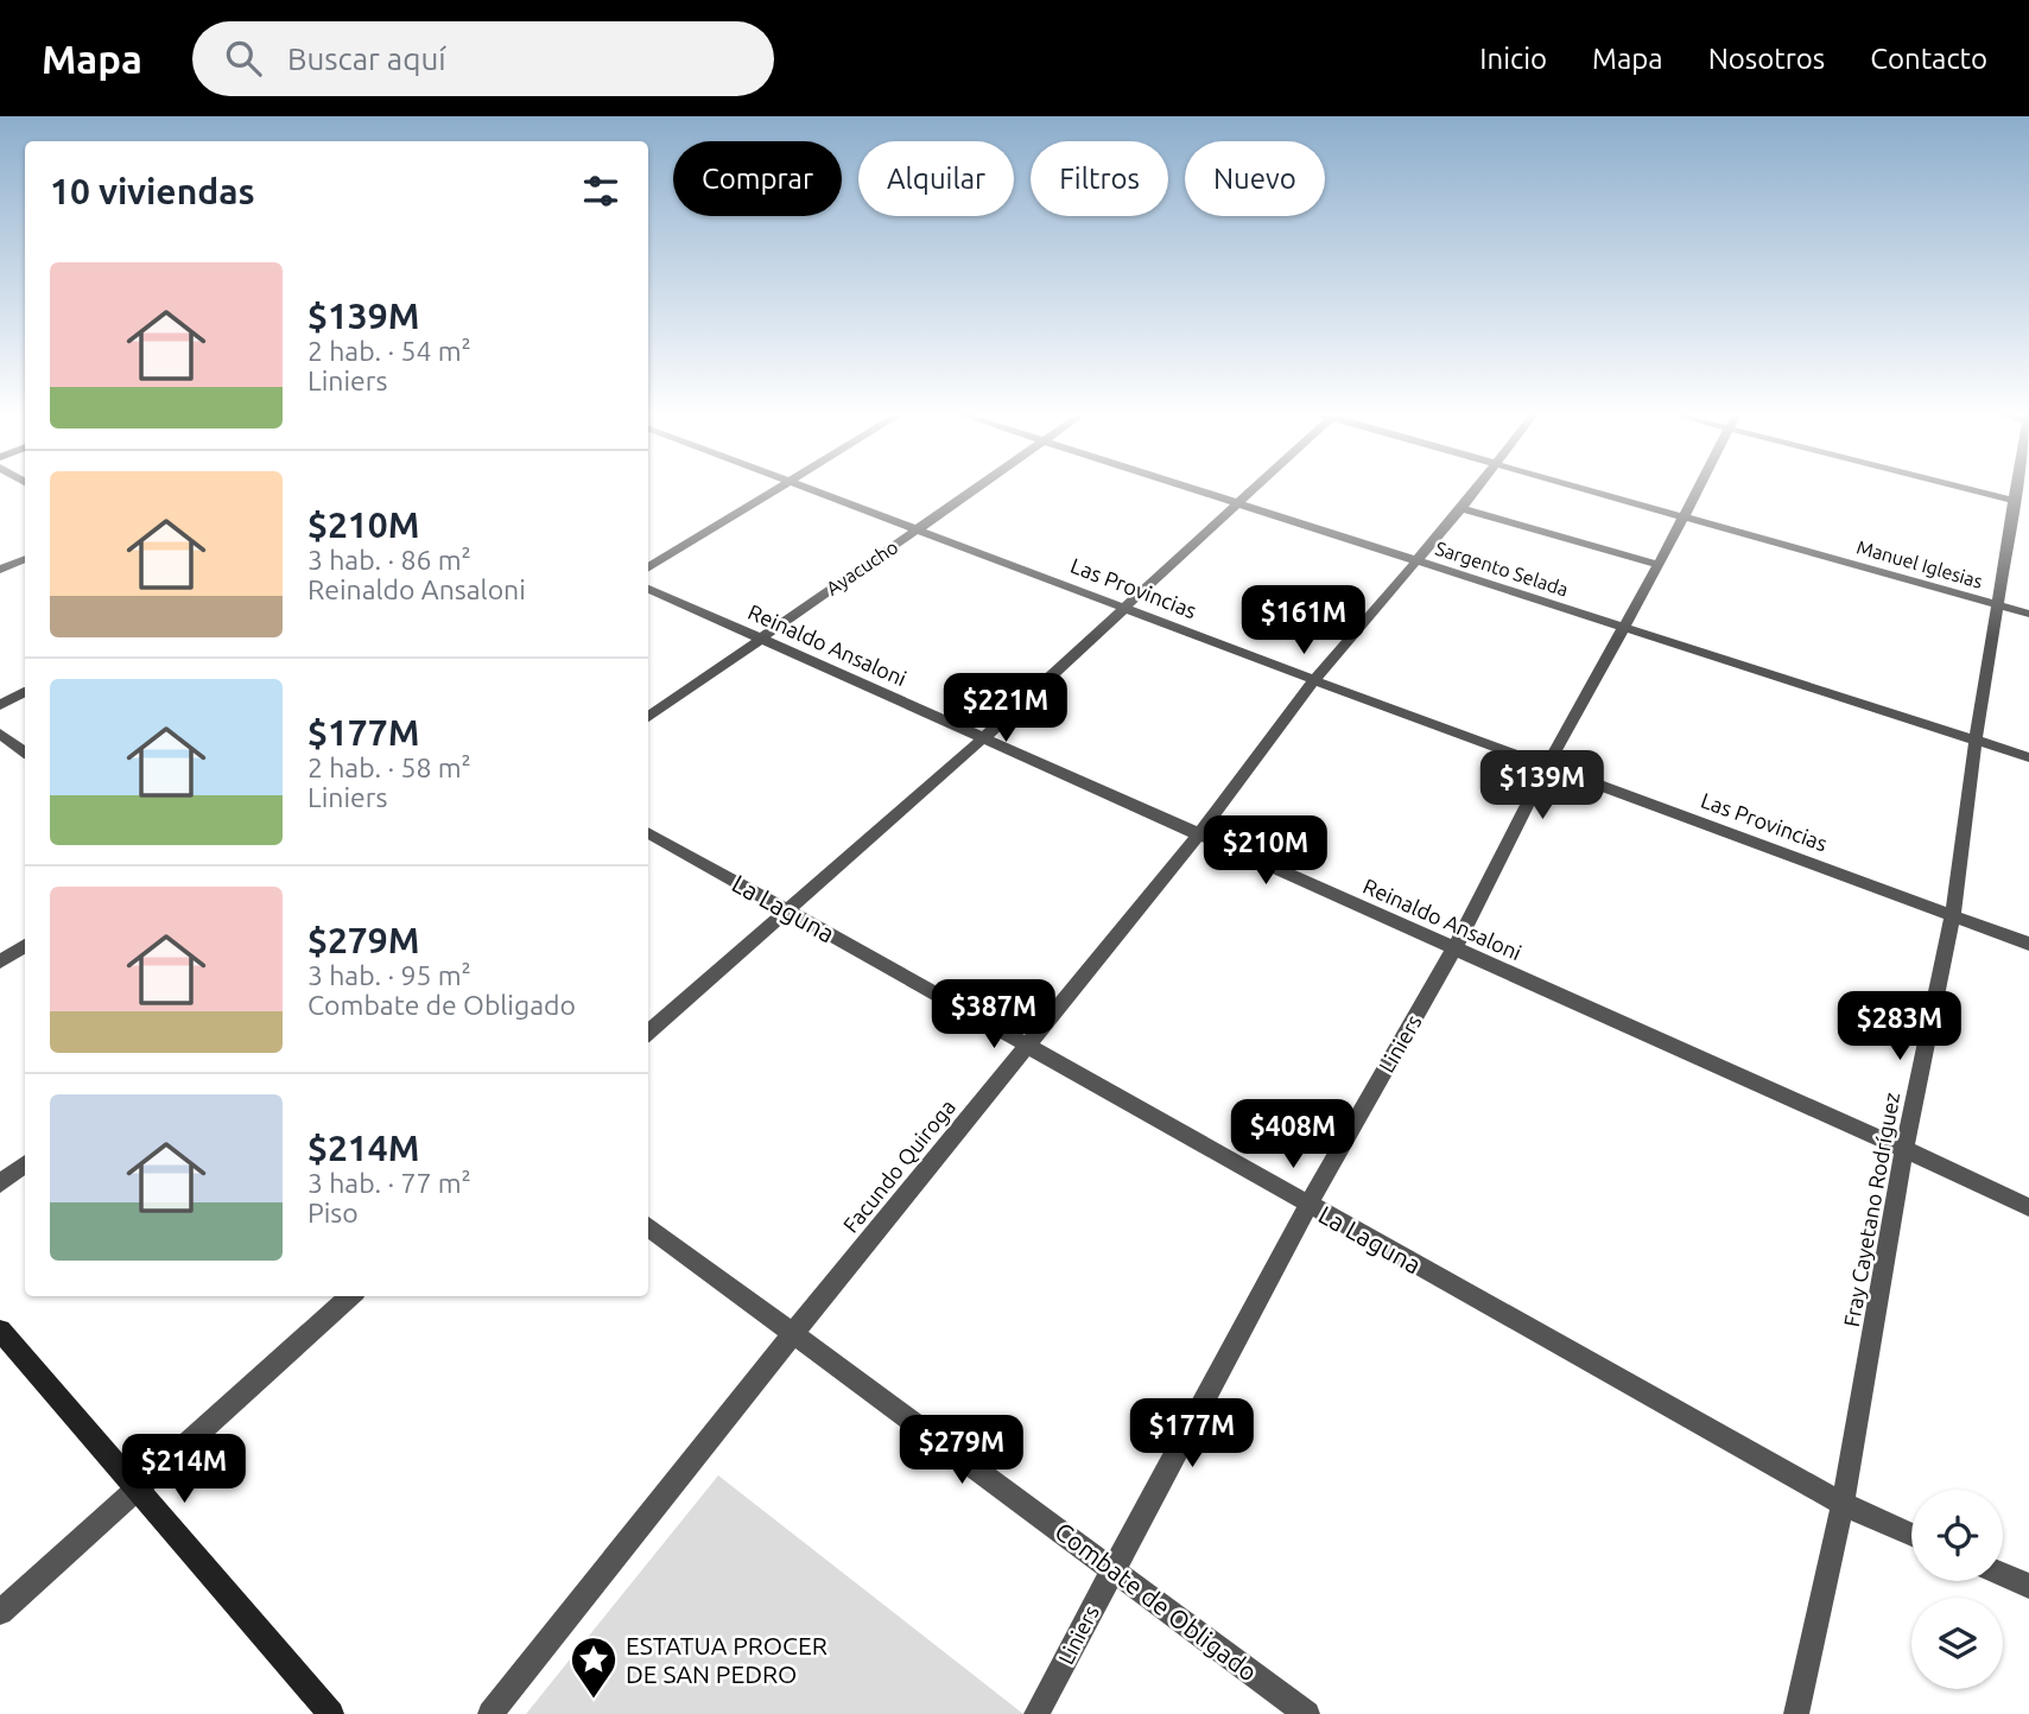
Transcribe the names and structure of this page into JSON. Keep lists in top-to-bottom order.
{
  "streets": {
    "street": [
      "Manuel Iglesias",
      "Ayacucho",
      "Sargento Selada",
      "Las Provincias",
      "Reinaldo Ansaloni",
      "La Laguna",
      "Liniers",
      "Facundo Quiroga",
      "Fray Cayetano Rodríguez",
      "Combate de Obligado"
    ]
  },
  "crossings": [
    ["Manuel Iglesias", "Liniers"],
    ["Manuel Iglesias", "Fray Cayetano Rodríguez"],
    ["Ayacucho", "Las Provincias"],
    ["Ayacucho", "Reinaldo Ansaloni"],
    ["Sargento Selada", "Liniers"],
    ["Sargento Selada", "Facundo Quiroga"],
    ["Sargento Selada", "Fray Cayetano Rodríguez"],
    ["Las Provincias", "Liniers"],
    ["Las Provincias", "Facundo Quiroga"],
    ["Las Provincias", "Fray Cayetano Rodríguez"],
    ["Reinaldo Ansaloni", "Liniers"],
    ["Reinaldo Ansaloni", "Facundo Quiroga"],
    ["Reinaldo Ansaloni", "Fray Cayetano Rodríguez"],
    ["La Laguna", "Liniers"],
    ["La Laguna", "Facundo Quiroga"],
    ["La Laguna", "Fray Cayetano Rodríguez"],
    ["Liniers", "Combate de Obligado"],
    ["Facundo Quiroga", "Combate de Obligado"]
  ],
  "places": {
    "place": ["ESTATUA PROCER DE SAN PEDRO"]
  },
  "page": {
    "header": "Mapa",
    "search": "Buscar aquí",
    "nav": [
      "Inicio",
      "Mapa",
      "Nosotros",
      "Contacto"
    ],
    "chip": [
      "Comprar",
      "Alquilar",
      "Filtros",
      "Nuevo"
    ],
    "heading": "10 viviendas",
    "list": [
      {
        "name": "$139M",
        "note": "2 hab. · 54 m² · Liniers"
      },
      {
        "name": "$210M",
        "note": "3 hab. · 86 m² · Reinaldo Ansaloni"
      },
      {
        "name": "$177M",
        "note": "2 hab. · 58 m² · Liniers"
      },
      {
        "name": "$279M",
        "note": "3 hab. · 95 m² · Combate de Obligado"
      },
      {
        "name": "$214M",
        "note": "3 hab. · 77 m² · Piso"
      }
    ],
    "price": [
      "$161M",
      "$221M",
      "$139M",
      "$210M",
      "$387M",
      "$283M",
      "$408M",
      "$177M",
      "$279M",
      "$214M"
    ]
  }
}
